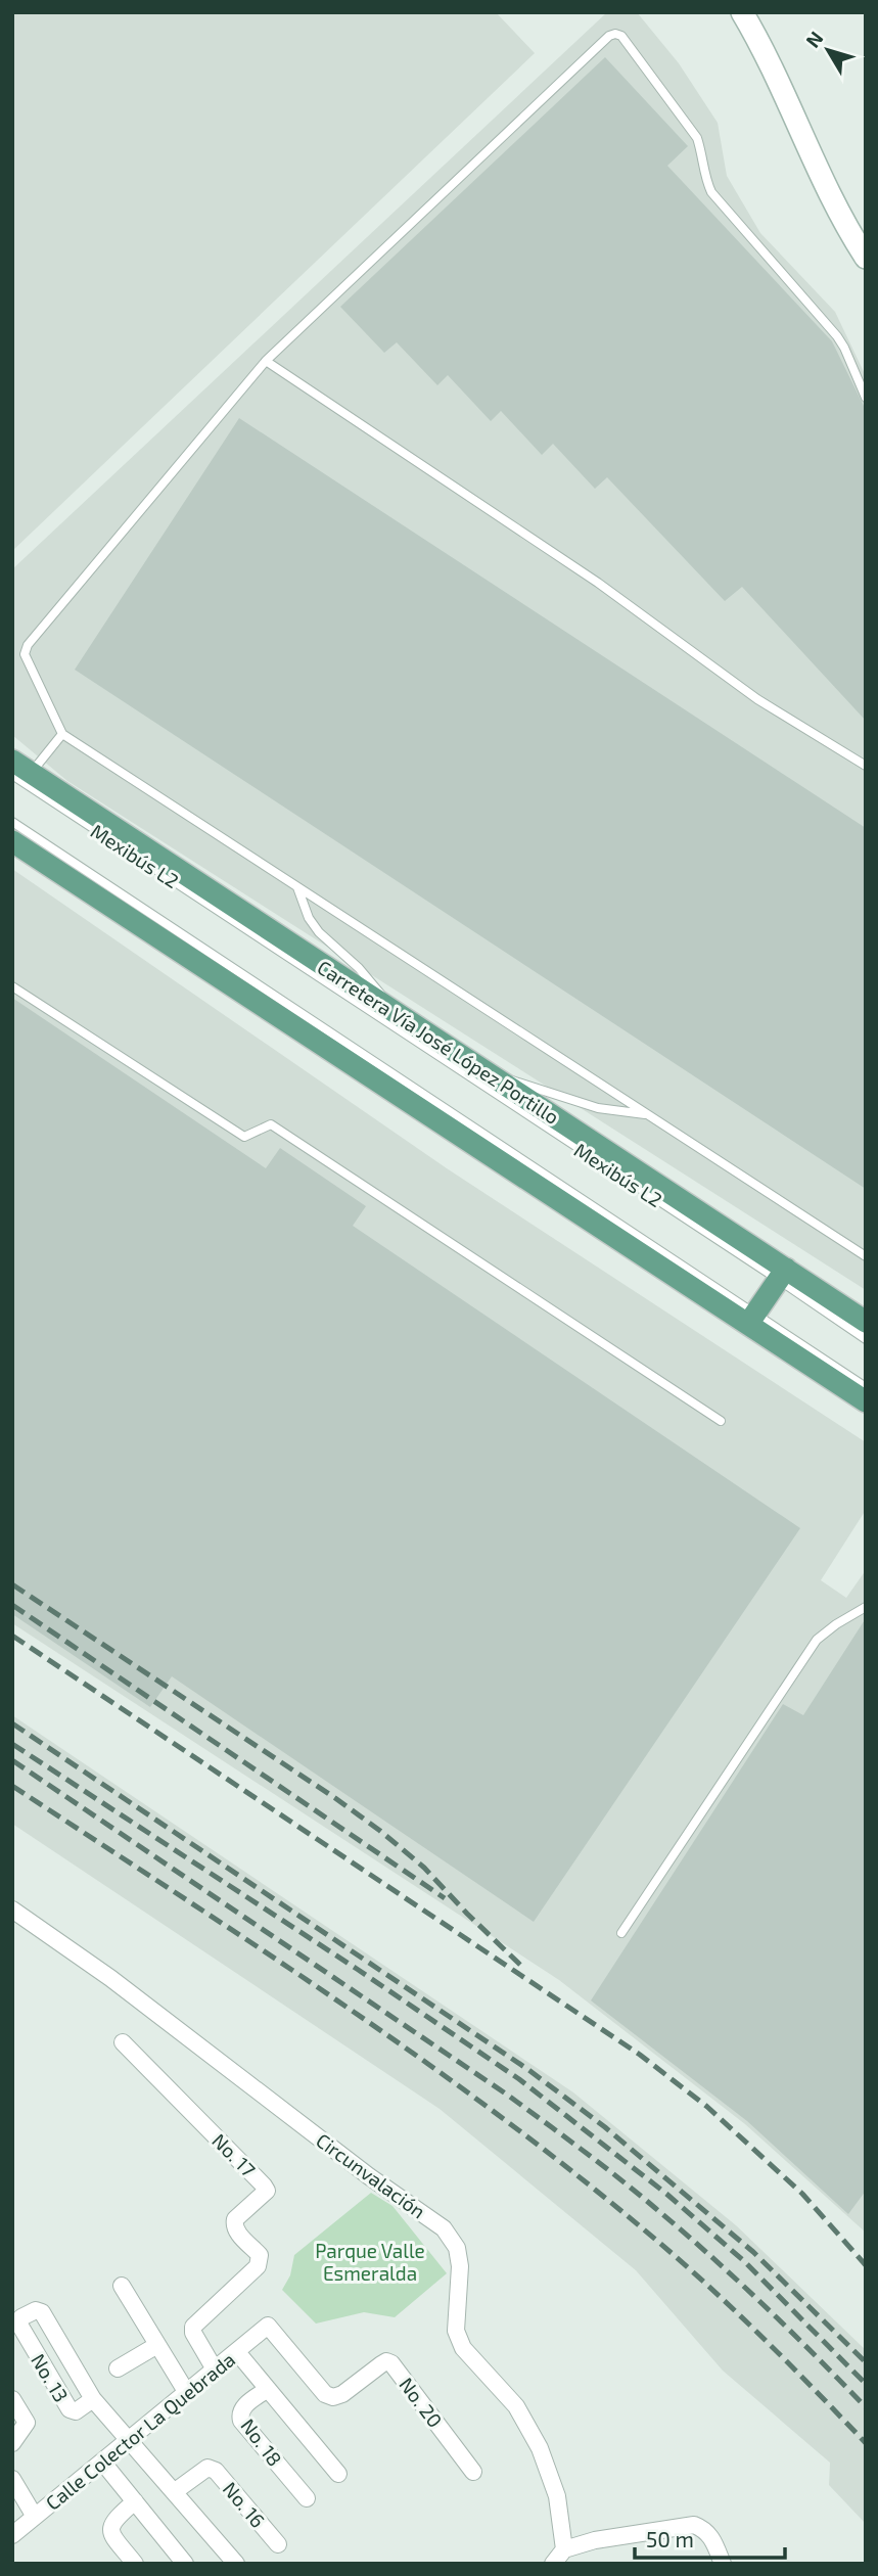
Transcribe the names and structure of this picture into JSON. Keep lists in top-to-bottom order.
{
  "streets": {
    "main road": ["Carretera Vía José López Portillo"],
    "street": [
      "No. 17",
      "Circunvalación",
      "No. 13",
      "No. 20",
      "Calle Colector La Quebrada",
      "No. 18",
      "No. 16"
    ],
    "lane": ["Mexibús L2"]
  },
  "crossings": [
    ["Mexibús L2", "Carretera Vía José López Portillo"],
    ["No. 17", "Calle Colector La Quebrada"],
    ["No. 13", "Calle Colector La Quebrada"],
    ["No. 20", "Calle Colector La Quebrada"],
    ["Calle Colector La Quebrada", "No. 18"]
  ],
  "parks": ["Parque Valle Esmeralda"],
  "scale_bar": "50 m",
  "north": "top left"
}
